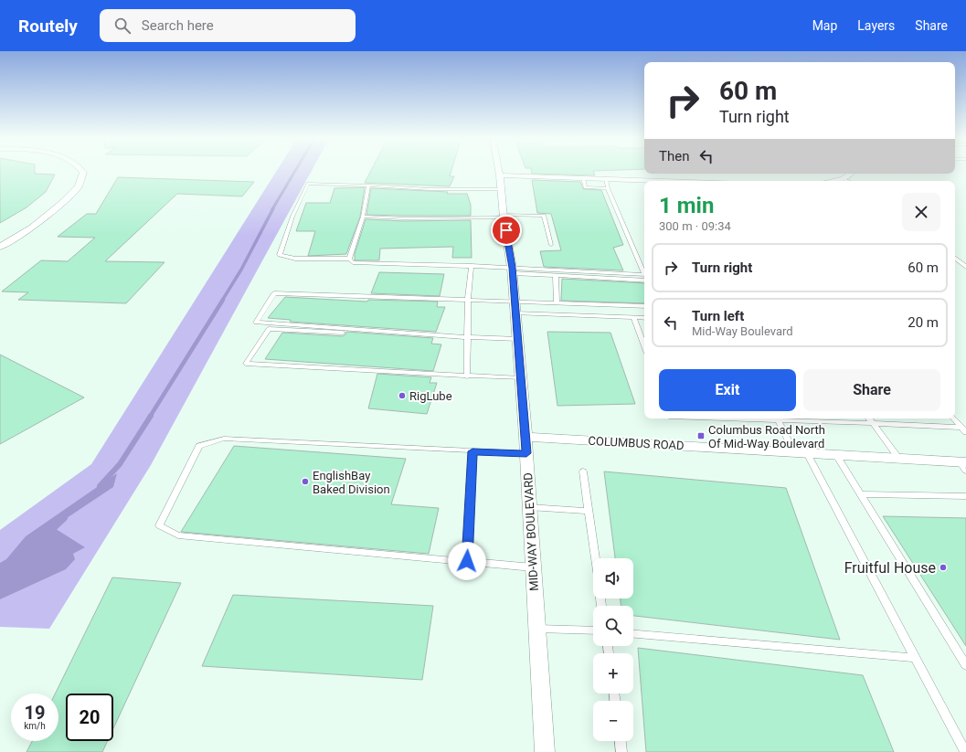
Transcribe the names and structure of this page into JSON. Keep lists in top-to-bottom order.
{
  "streets": {
    "street": ["COLUMBUS ROAD", "MID-WAY BOULEVARD"]
  },
  "crossings": [
    ["COLUMBUS ROAD", "MID-WAY BOULEVARD"]
  ],
  "places": {
    "other": ["RigLube", "EnglishBay Baked Division", "Fruitful House"],
    "transit": ["Columbus Road North Of Mid-Way Boulevard"]
  },
  "page": {
    "header": "Routely",
    "search": "Search here",
    "nav": ["Map", "Layers", "Share"],
    "turn": ["60 m", "Turn right"],
    "then": "Then",
    "heading": ["1 min", "300 m · 09:34"],
    "list": [
      {
        "name": "Turn right",
        "value": "60 m"
      },
      {
        "name": "Turn left",
        "note": "Mid-Way Boulevard",
        "value": "20 m"
      }
    ],
    "buttons": ["Exit", "Share"],
    "map_buttons": ["+", "−"],
    "speed": "19 km/h",
    "limit": "20"
  }
}
